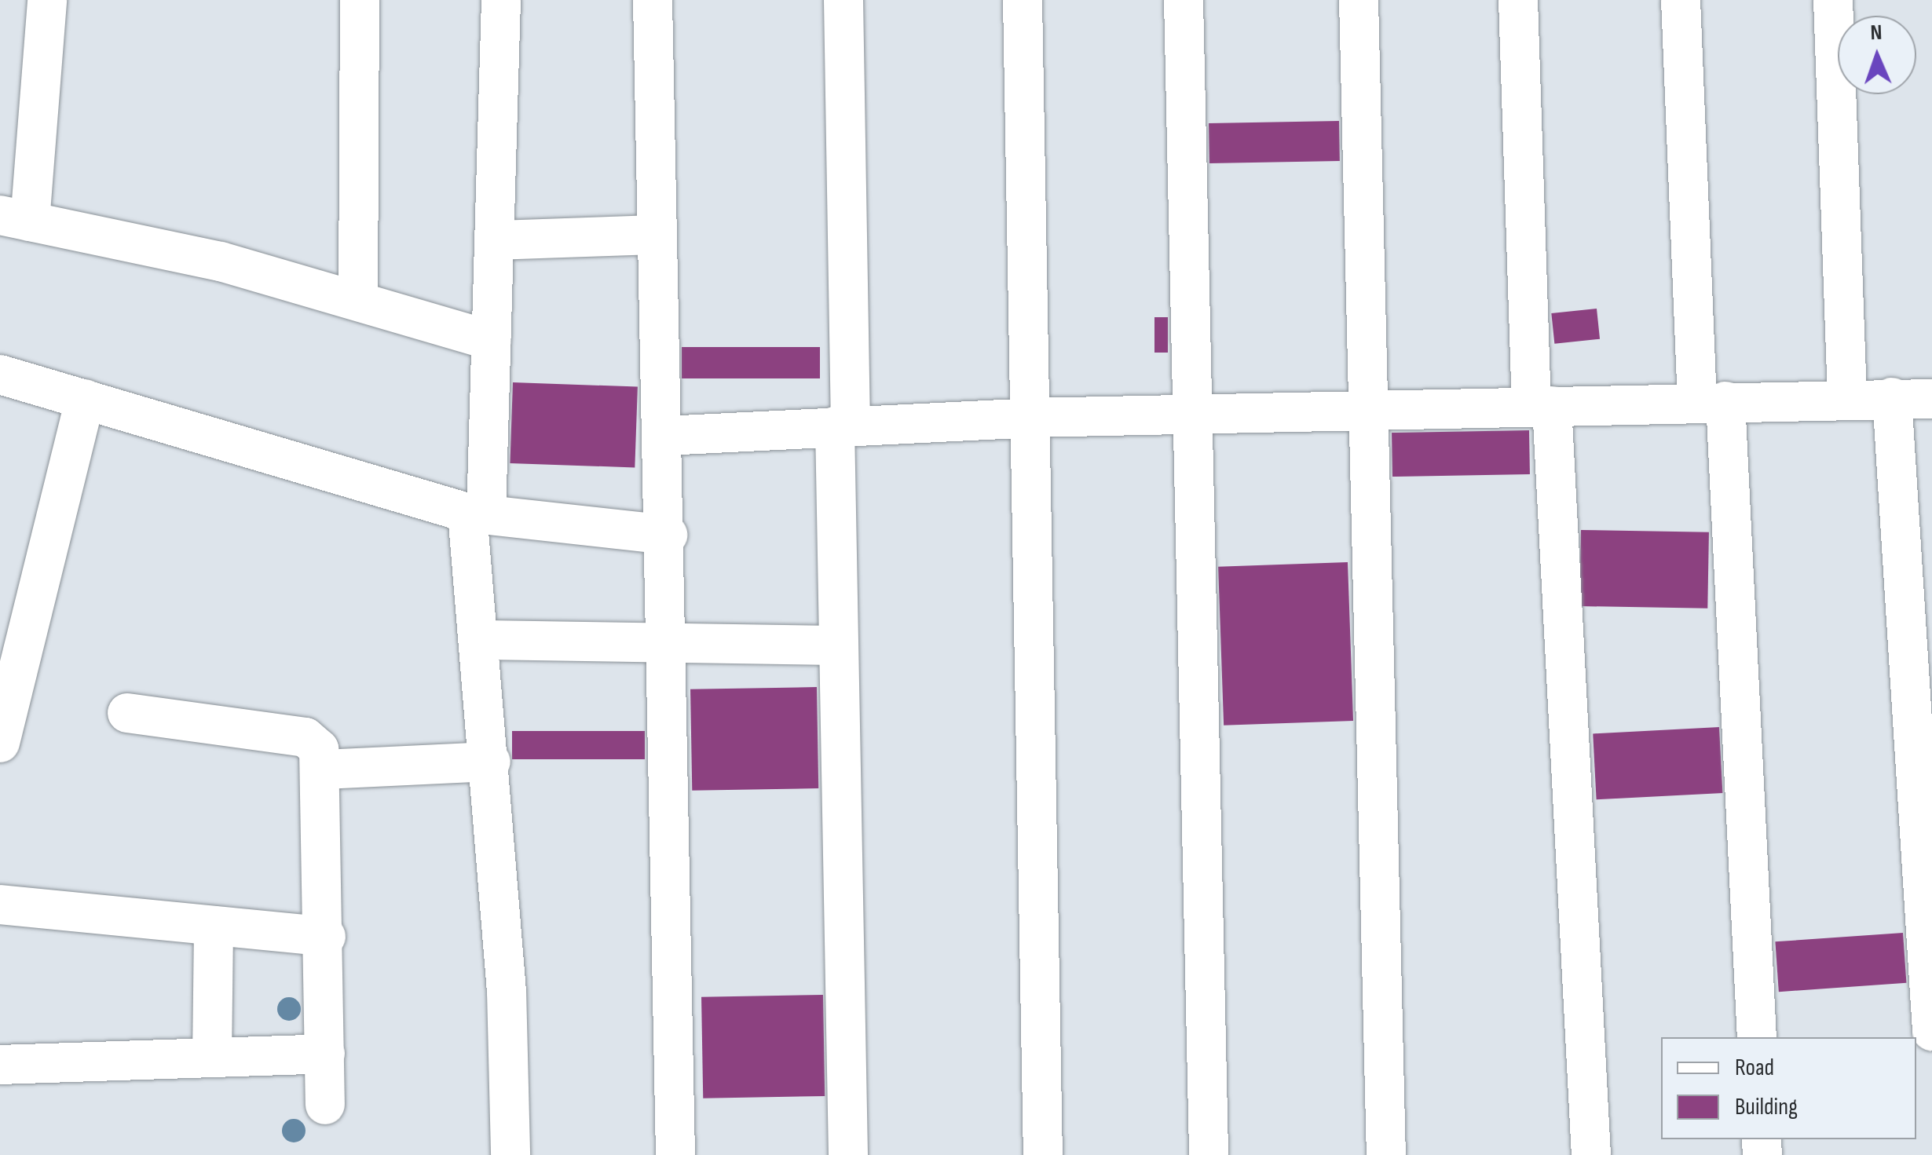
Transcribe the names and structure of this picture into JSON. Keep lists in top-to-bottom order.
{
  "legend": ["Road", "Building"],
  "north": "top"
}
